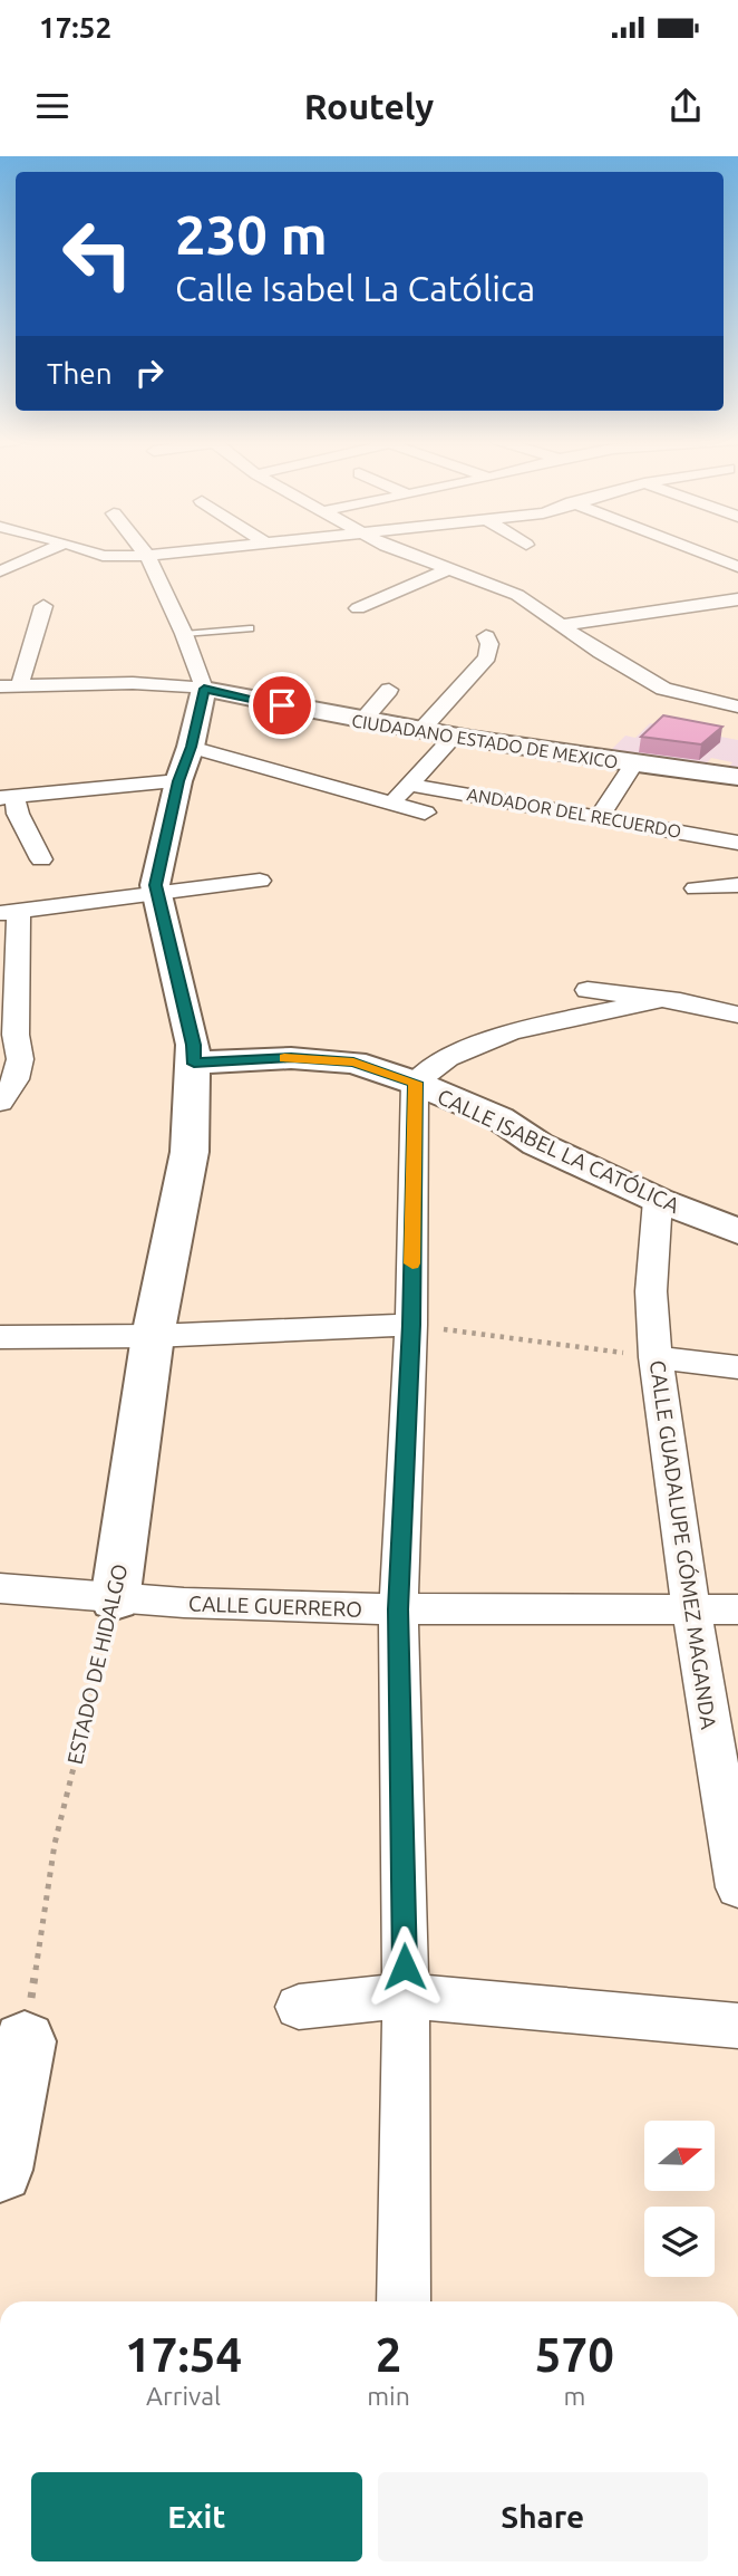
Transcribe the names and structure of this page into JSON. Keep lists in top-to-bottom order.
{
  "streets": {
    "street": [
      "CIUDADANO ESTADO DE MEXICO",
      "ANDADOR DEL RECUERDO",
      "CALLE ISABEL LA CATÓLICA",
      "CALLE GUADALUPE GÓMEZ MAGANDA",
      "CALLE GUERRERO",
      "ESTADO DE HIDALGO"
    ]
  },
  "crossings": [
    ["CALLE ISABEL LA CATÓLICA", "CALLE GUADALUPE GÓMEZ MAGANDA"],
    ["CALLE ISABEL LA CATÓLICA", "ESTADO DE HIDALGO"],
    ["CALLE GUADALUPE GÓMEZ MAGANDA", "CALLE GUERRERO"],
    ["CALLE GUERRERO", "ESTADO DE HIDALGO"]
  ],
  "north": "right",
  "page": {
    "status": "17:52",
    "header": "Routely",
    "turn": ["230 m", "Calle Isabel La Católica"],
    "then": "Then",
    "eta": [
      "17:54",
      "Arrival",
      "2",
      "min",
      "570",
      "m"
    ],
    "buttons": ["Exit", "Share"]
  }
}
